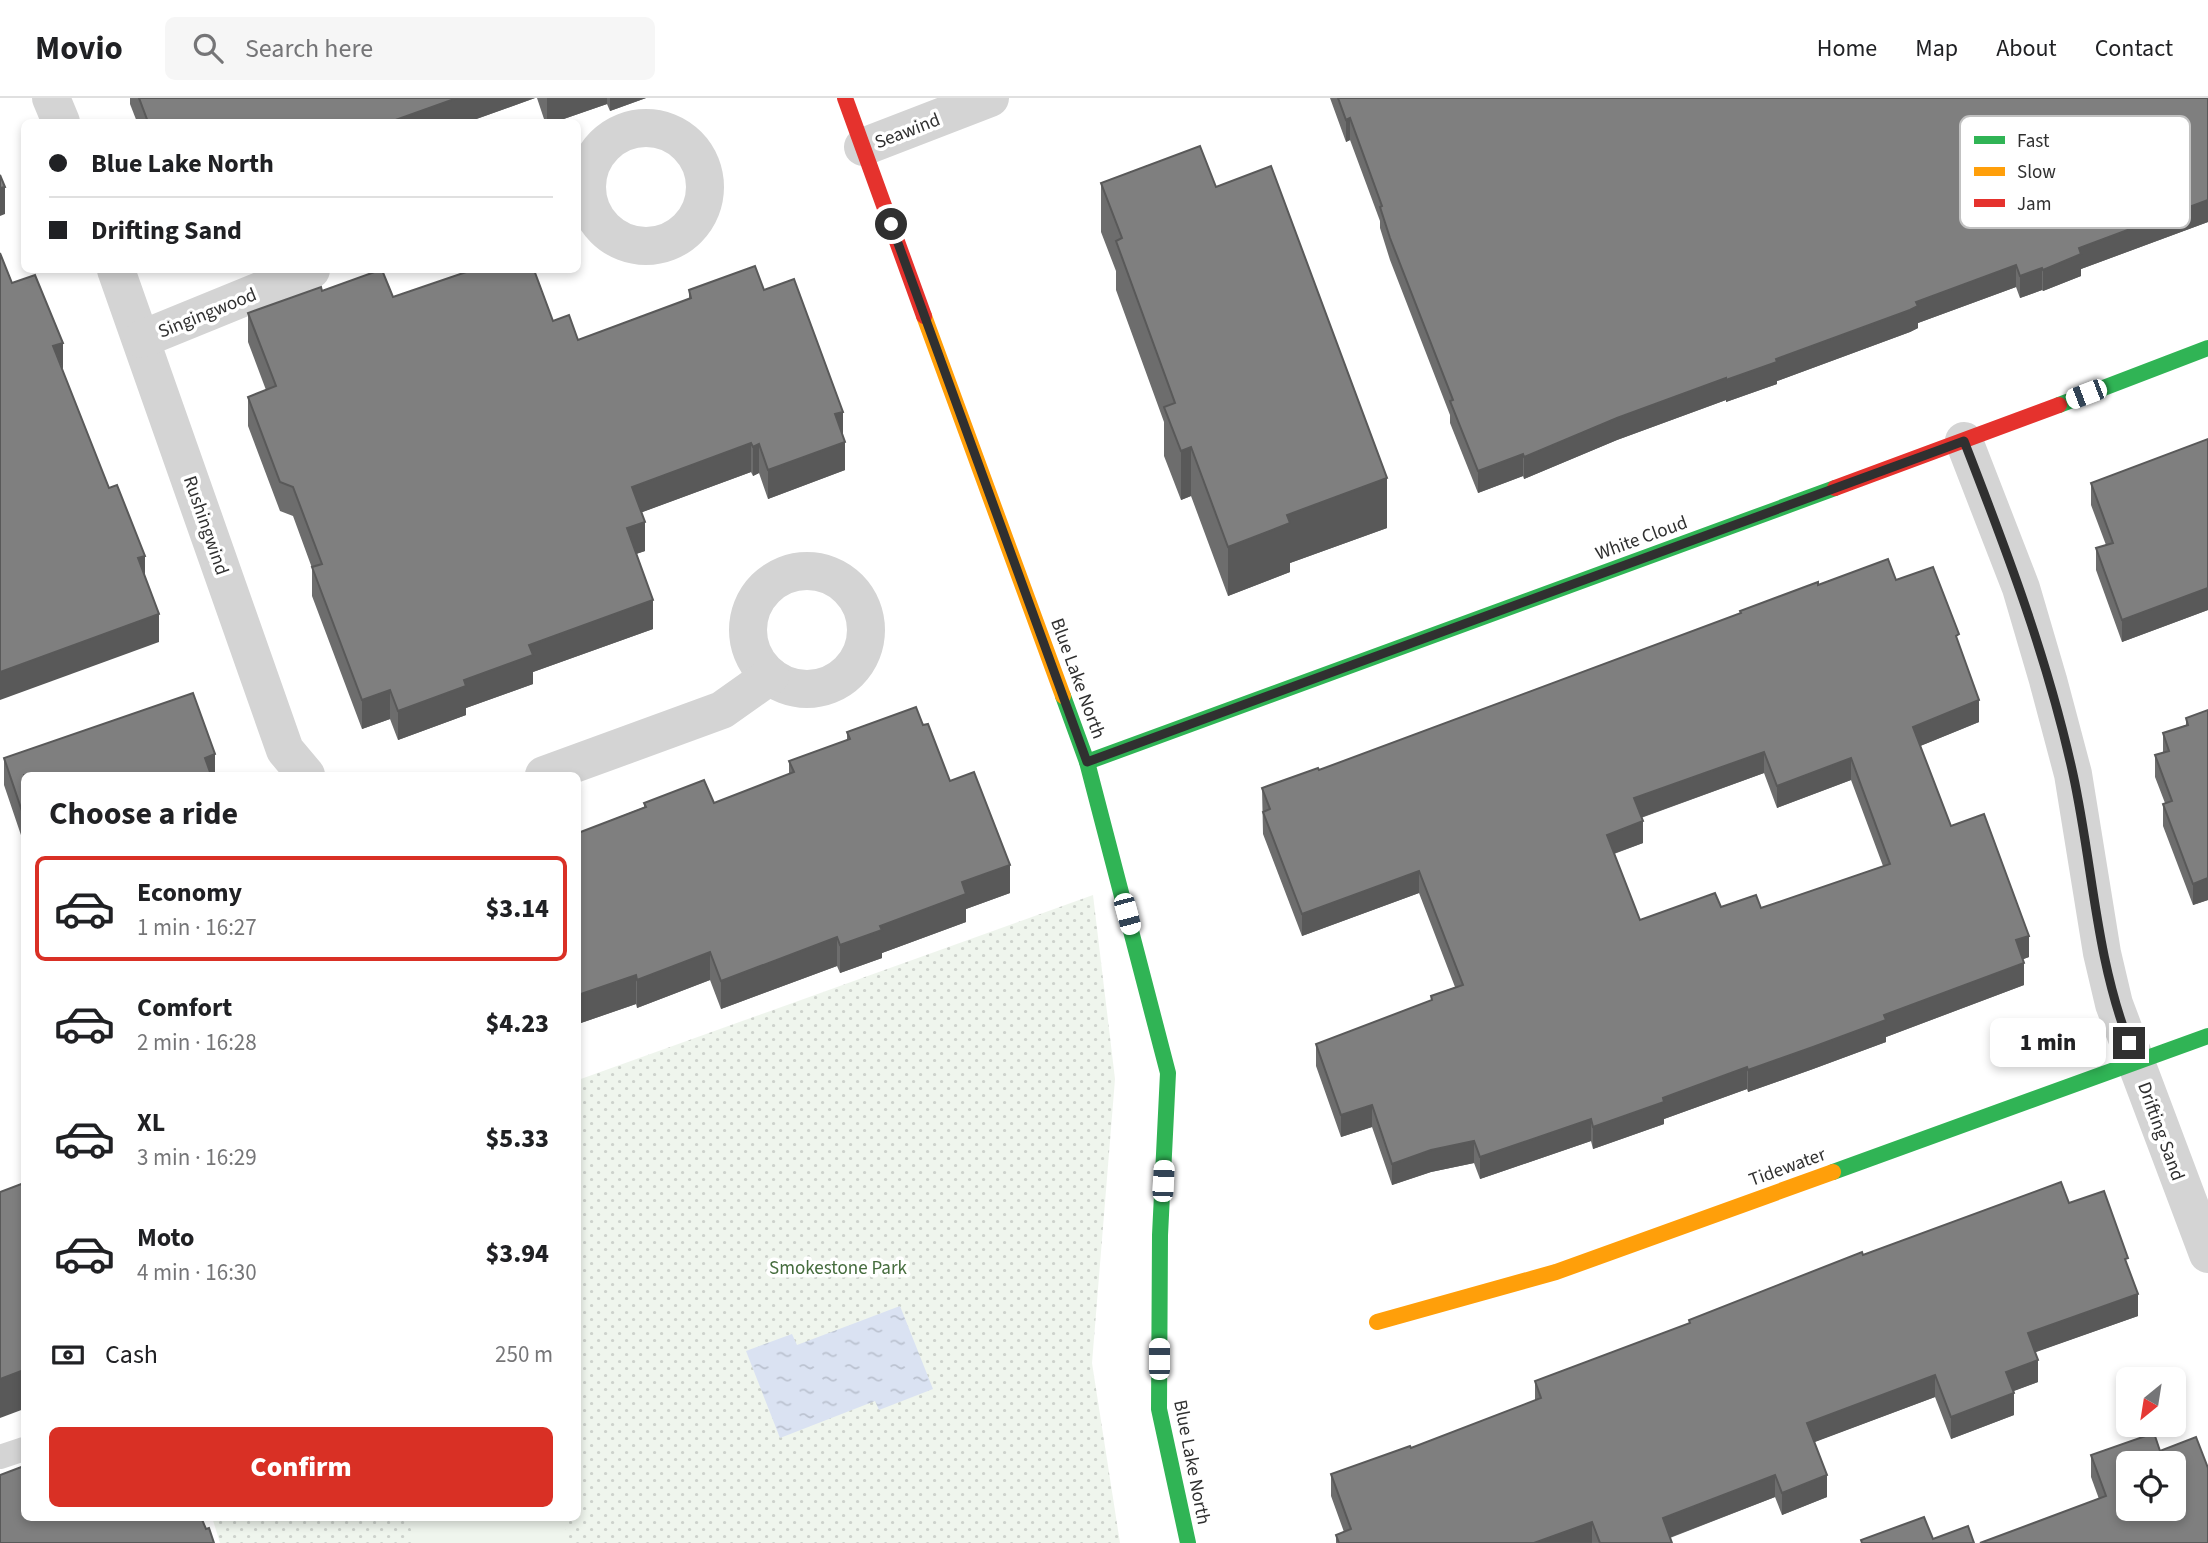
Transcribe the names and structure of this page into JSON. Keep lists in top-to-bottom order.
{
  "streets": {
    "street": [
      "Seawind",
      "Singingwood",
      "Rushingwind",
      "White Cloud",
      "Blue Lake North",
      "Drifting Sand",
      "Tidewater"
    ]
  },
  "crossings": [
    ["Seawind", "Blue Lake North"],
    ["Singingwood", "Rushingwind"],
    ["White Cloud", "Blue Lake North"],
    ["White Cloud", "Drifting Sand"],
    ["Drifting Sand", "Tidewater"]
  ],
  "parks": ["Smokestone Park"],
  "legend": ["Fast", "Slow", "Jam"],
  "north": "bottom left",
  "page": {
    "header": "Movio",
    "search": "Search here",
    "nav": [
      "Home",
      "Map",
      "About",
      "Contact"
    ],
    "banner": ["Blue Lake North", "Drifting Sand"],
    "heading": "Choose a ride",
    "list": [
      {
        "name": "Economy",
        "note": "1 min · 16:27",
        "value": "$3.14"
      },
      {
        "name": "Comfort",
        "note": "2 min · 16:28",
        "value": "$4.23"
      },
      {
        "name": "XL",
        "note": "3 min · 16:29",
        "value": "$5.33"
      },
      {
        "name": "Moto",
        "note": "4 min · 16:30",
        "value": "$3.94"
      }
    ],
    "bubble": "1 min",
    "pay": ["Cash", "250 m"],
    "buttons": "Confirm"
  }
}
